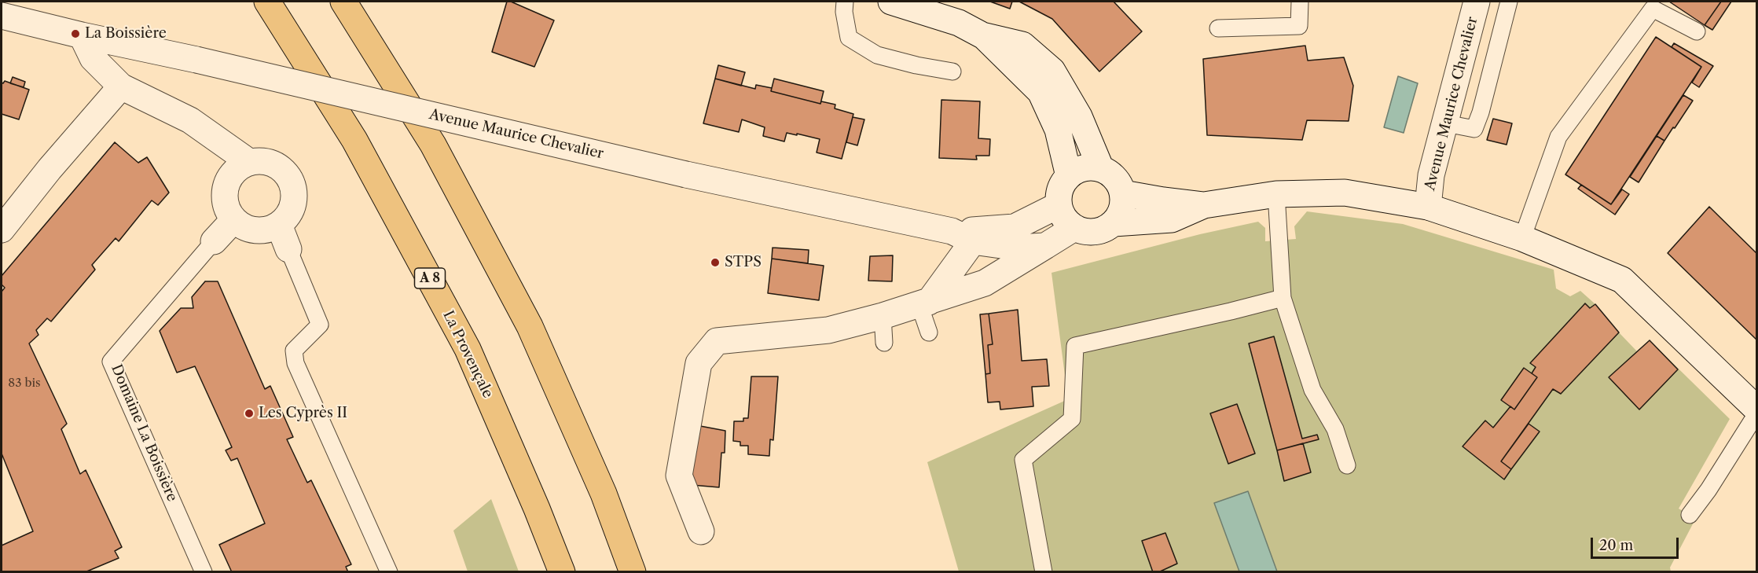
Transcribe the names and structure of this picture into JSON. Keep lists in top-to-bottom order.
{
  "streets": {
    "highway": ["A 8", "La Provençale"],
    "street": ["Avenue Maurice Chevalier"],
    "lane": ["Domaine La Boissière"]
  },
  "places": ["La Boissière", "STPS", "Les Cyprès II"],
  "house_numbers": ["83 bis"],
  "scale_bar": "20 m"
}
